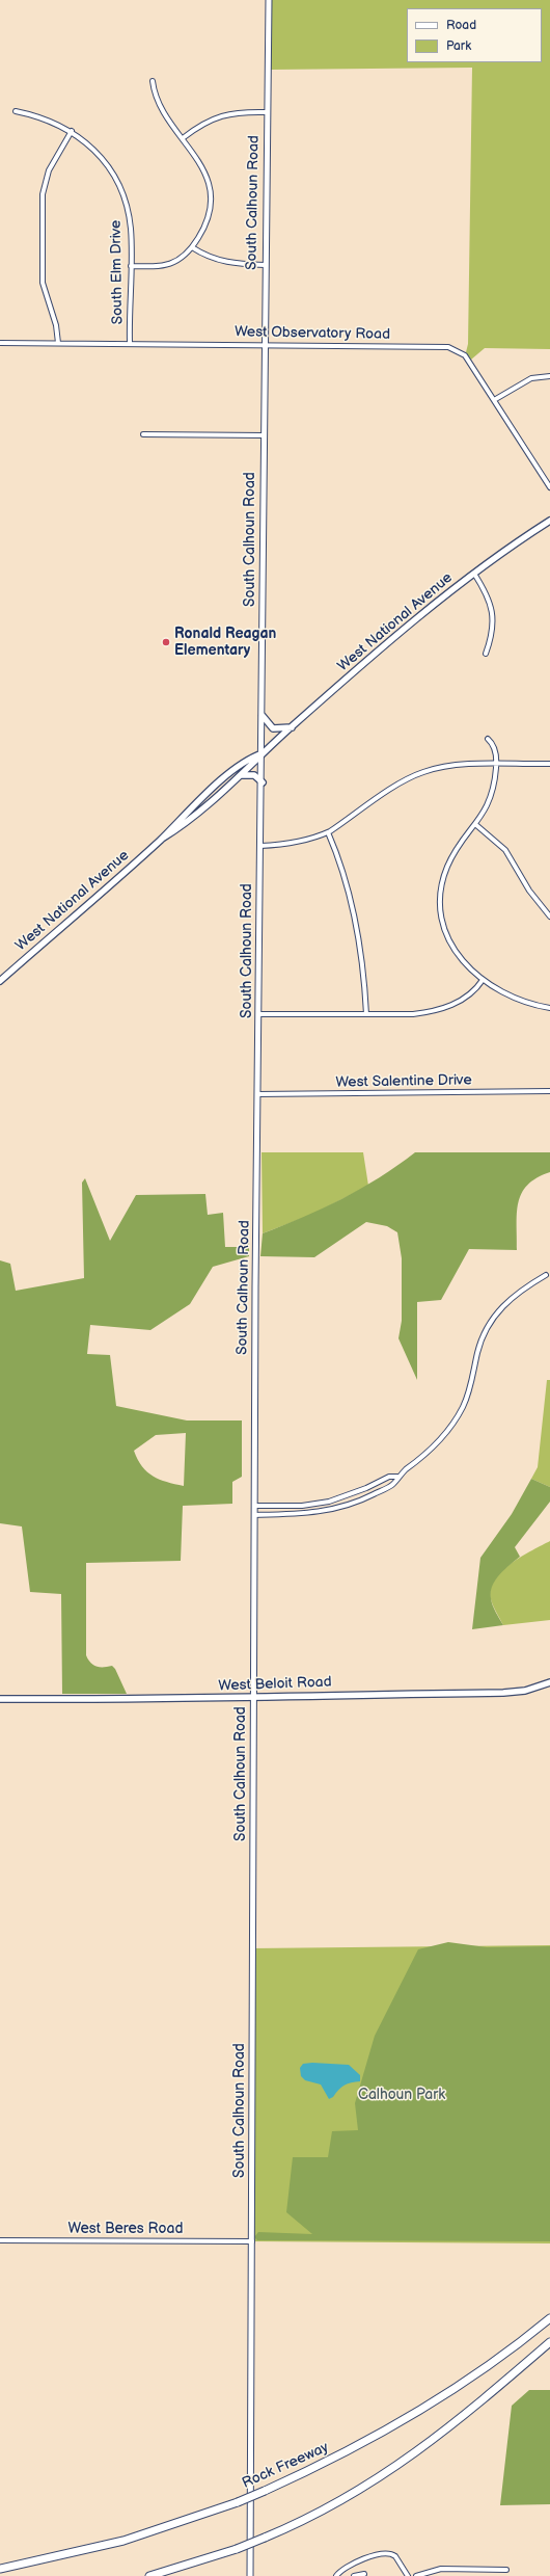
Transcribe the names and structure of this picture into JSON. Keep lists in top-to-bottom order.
{
  "streets": {
    "highway": ["Rock Freeway"],
    "main road": ["West National Avenue", "West Beloit Road"],
    "street": [
      "South Calhoun Road",
      "South Elm Drive",
      "West Observatory Road",
      "West Salentine Drive",
      "West Beres Road"
    ]
  },
  "crossings": [
    ["South Calhoun Road", "West Observatory Road"],
    ["South Calhoun Road", "West National Avenue"],
    ["South Calhoun Road", "West Salentine Drive"],
    ["South Calhoun Road", "West Beloit Road"],
    ["South Calhoun Road", "West Beres Road"],
    ["South Elm Drive", "West Observatory Road"]
  ],
  "parks": ["Calhoun Park"],
  "places": ["Ronald Reagan Elementary"],
  "legend": ["Road", "Park"]
}
